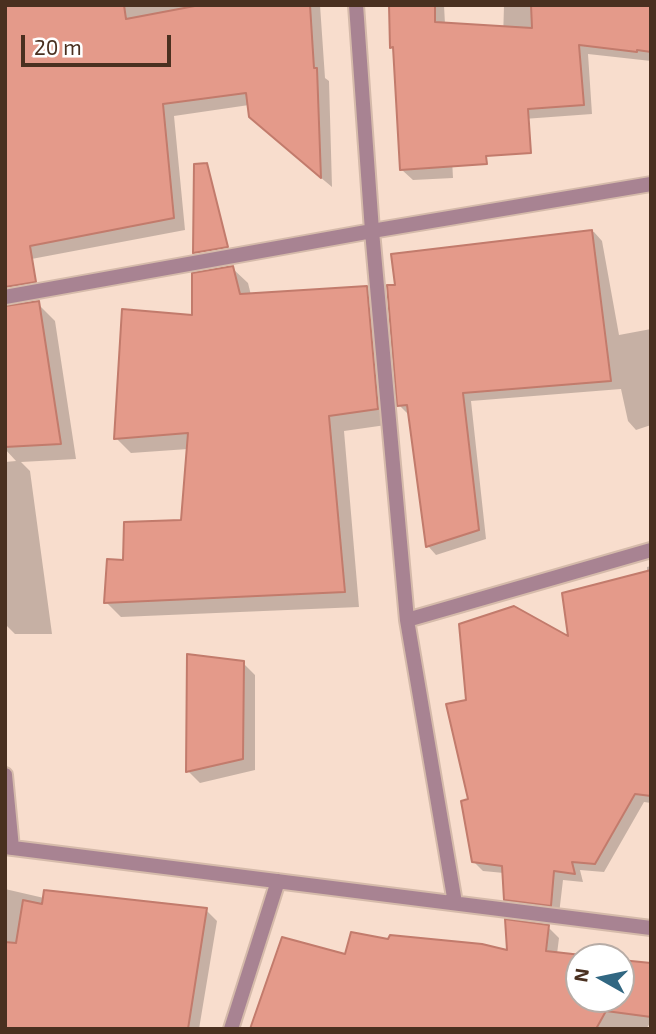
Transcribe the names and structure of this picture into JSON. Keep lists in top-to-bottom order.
{
  "scale_bar": "20 m",
  "north": "left"
}
